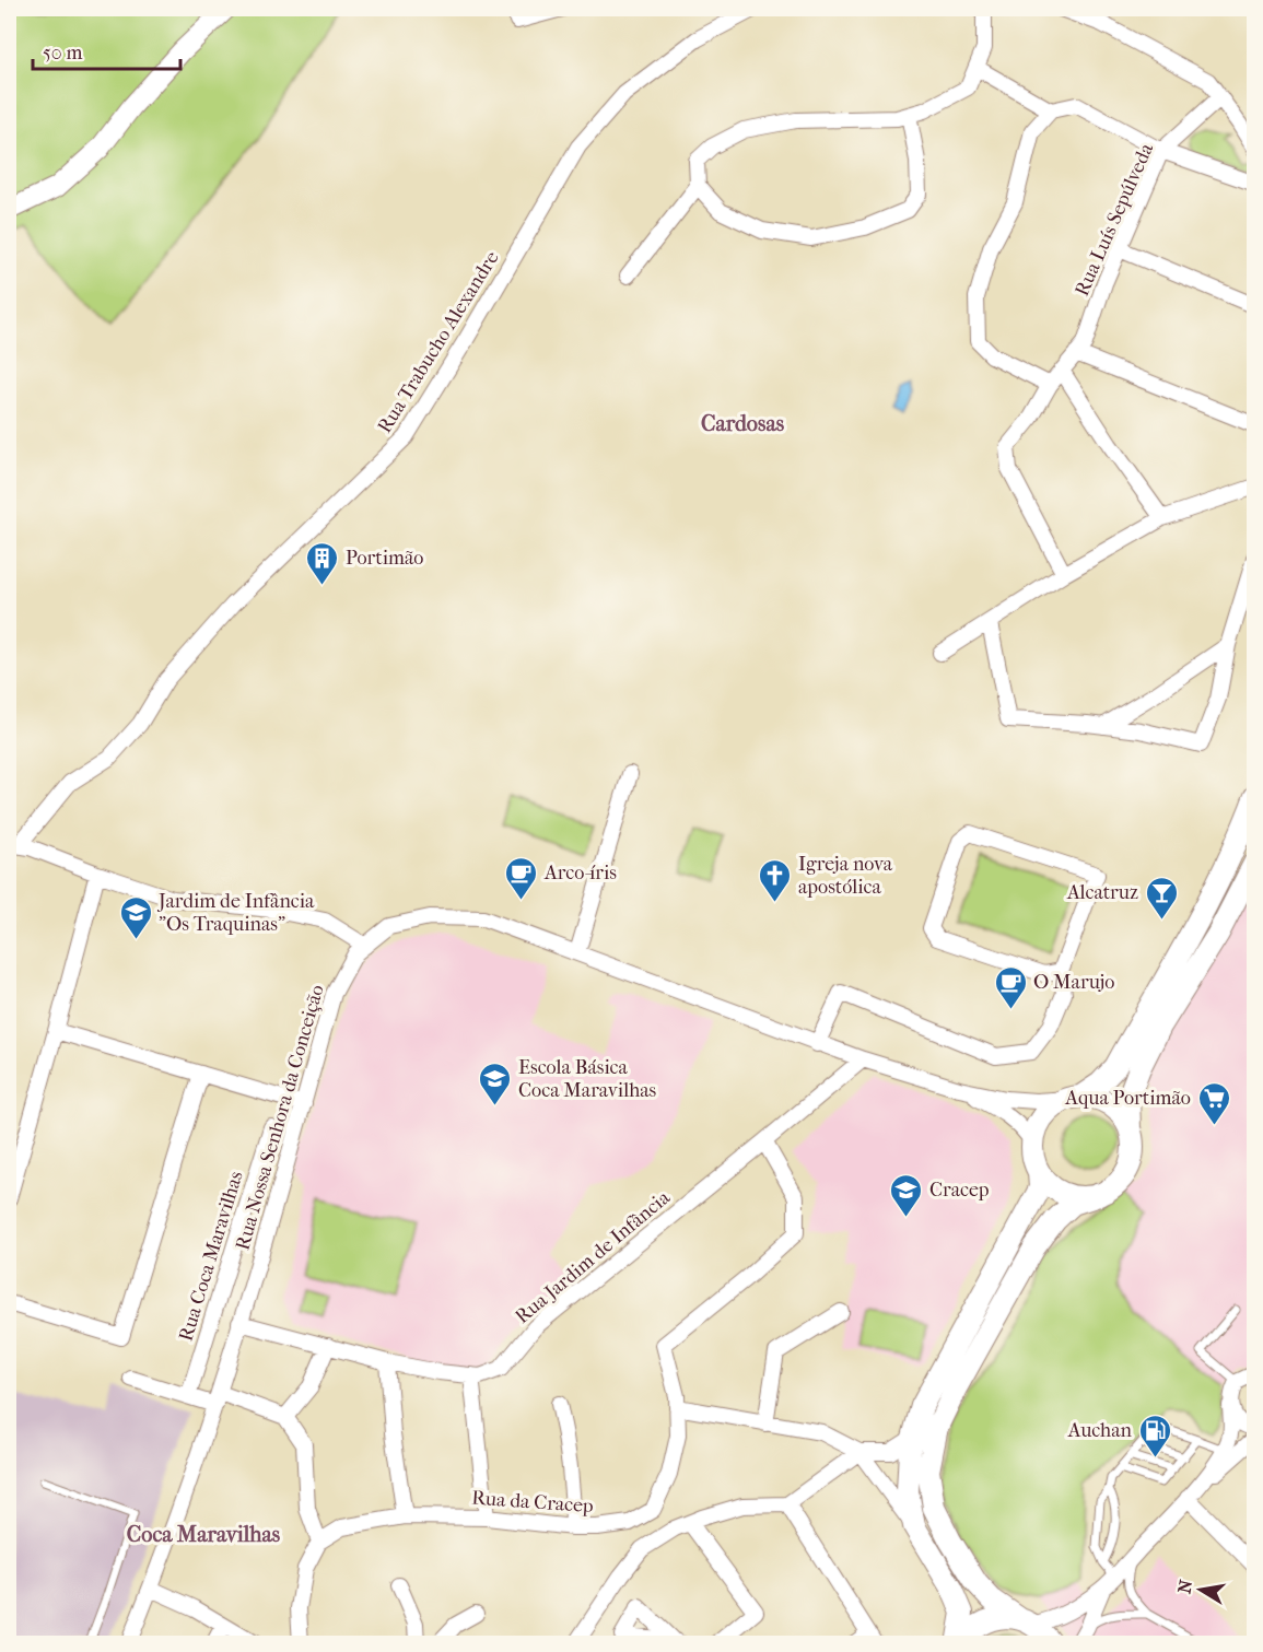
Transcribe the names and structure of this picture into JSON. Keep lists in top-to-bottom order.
{
  "streets": {
    "street": [
      "Rua Luís Sepúlveda",
      "Rua Trabucho Alexandre",
      "Rua Nossa Senhora da Conceição",
      "Rua Coca Maravilhas",
      "Rua Jardim de Infância",
      "Rua da Cracep"
    ]
  },
  "crossings": [
    ["Rua Nossa Senhora da Conceição", "Rua Jardim de Infância"],
    ["Rua Jardim de Infância", "Rua da Cracep"]
  ],
  "districts": ["Cardosas", "Coca Maravilhas"],
  "places": {
    "building": ["Portimão"],
    "cafe": ["Arco-íris", "O Marujo"],
    "church": ["Igreja nova apostólica"],
    "bar": ["Alcatruz"],
    "school or university": ["Jardim de Infância \"Os Traquinas\"", "Escola Básica Coca Maravilhas", "Cracep"],
    "supermarket": ["Aqua Portimão"],
    "fuel station": ["Auchan"]
  },
  "scale_bar": "50 m",
  "north": "left"
}
